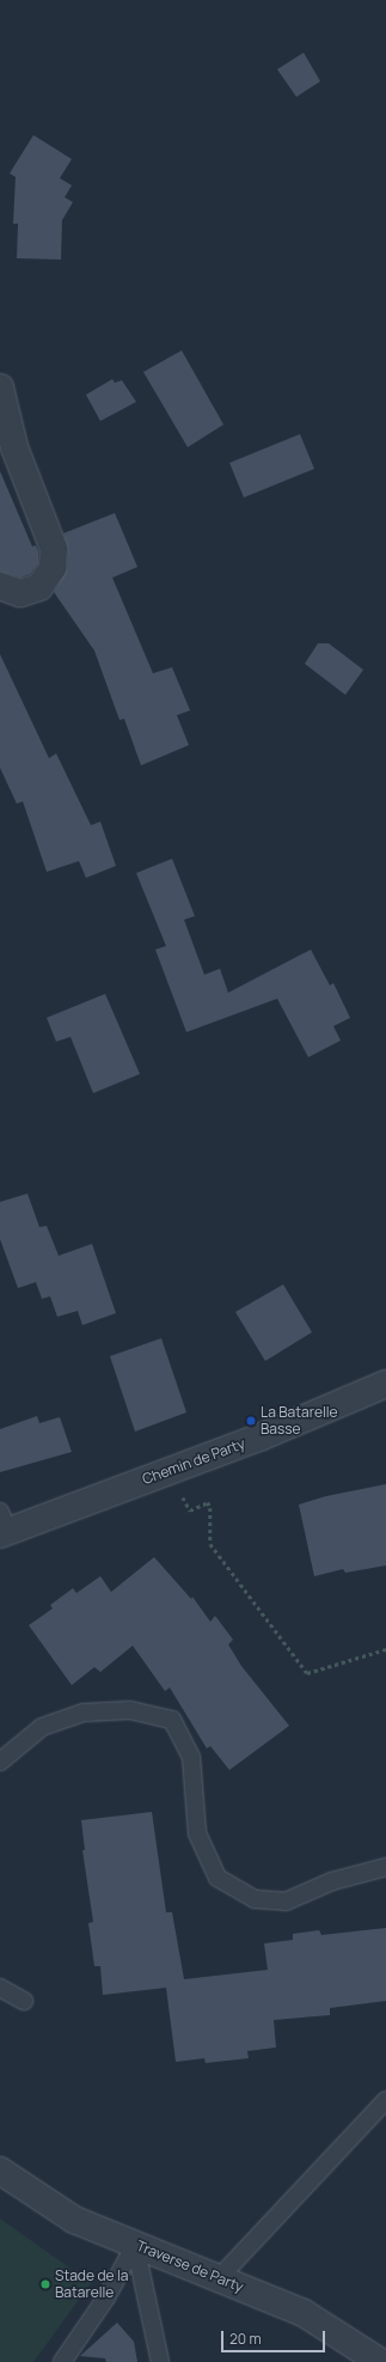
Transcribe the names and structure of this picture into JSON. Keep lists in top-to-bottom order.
{
  "streets": {
    "street": ["Chemin de Party", "Traverse de Party"]
  },
  "places": ["La Batarelle Basse", "Stade de la Batarelle"],
  "scale_bar": "20 m"
}
